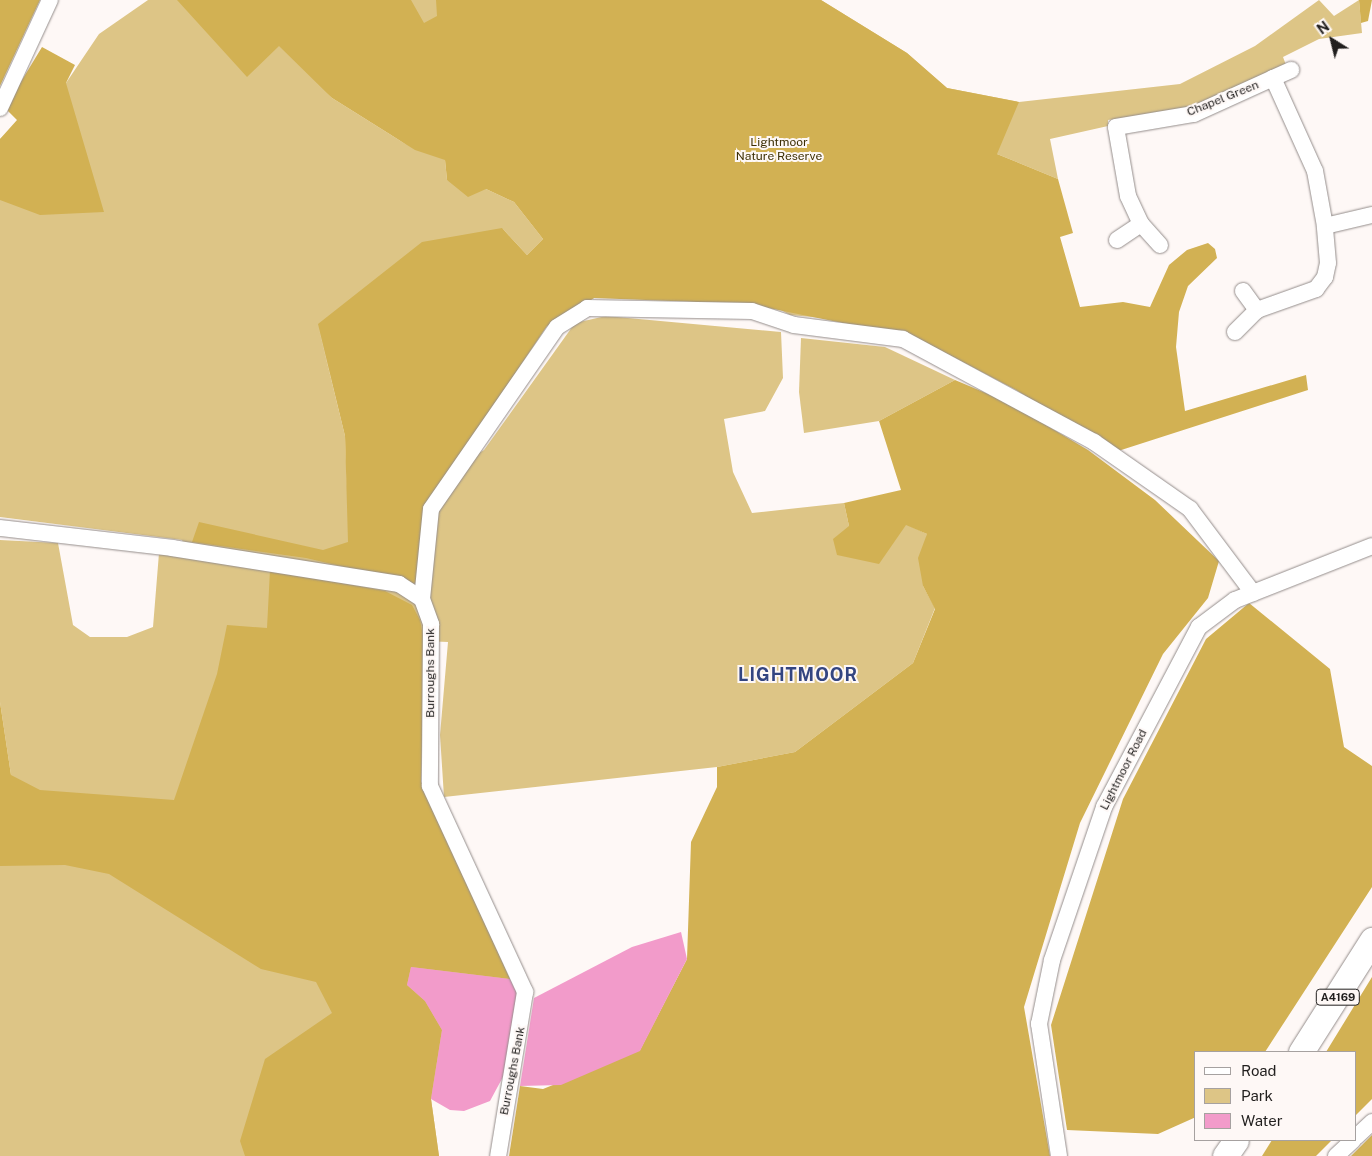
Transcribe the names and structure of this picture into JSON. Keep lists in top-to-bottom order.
{
  "streets": {
    "main road": ["A4169"],
    "street": ["Chapel Green", "Burroughs Bank", "Lightmoor Road"]
  },
  "districts": ["LIGHTMOOR"],
  "parks": ["Lightmoor Nature Reserve"],
  "legend": ["Road", "Park", "Water"],
  "north": "top left"
}
